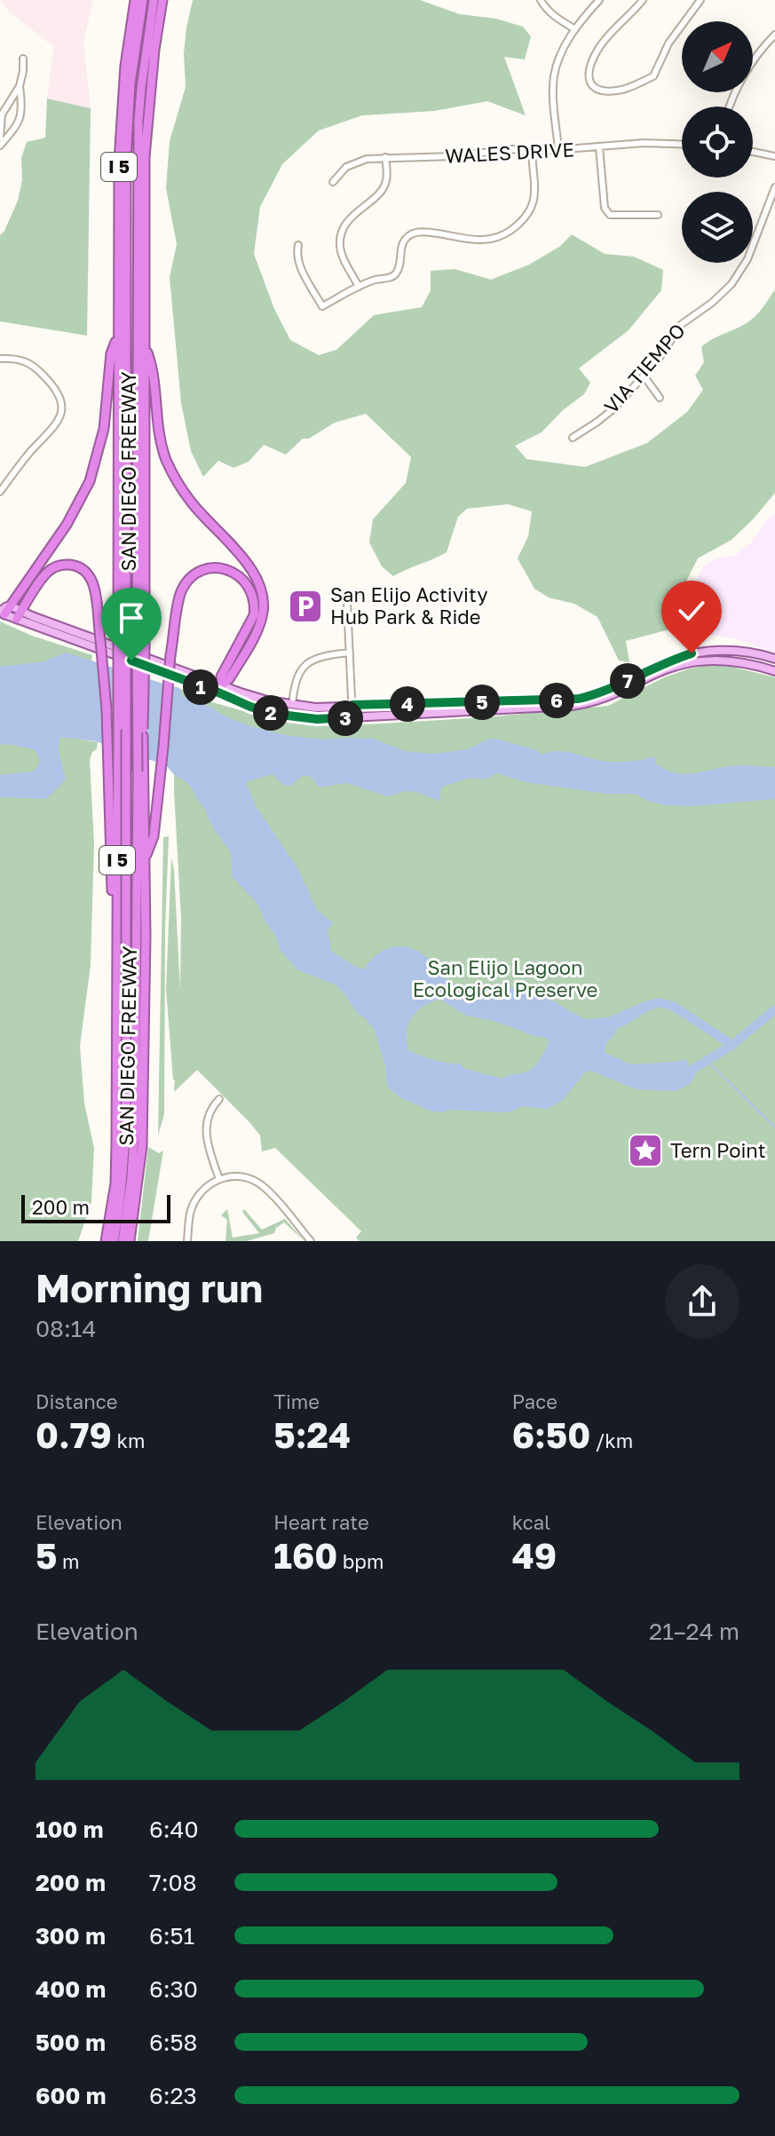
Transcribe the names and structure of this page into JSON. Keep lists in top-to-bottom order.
{
  "streets": {
    "highway": ["I 5", "SAN DIEGO FREEWAY"],
    "street": ["WALES DRIVE", "VIA TIEMPO"]
  },
  "parks": ["San Elijo Lagoon Ecological Preserve"],
  "places": {
    "parking": ["San Elijo Activity Hub Park & Ride"],
    "place": ["Tern Point"]
  },
  "scale_bar": "200 m",
  "north": "top right",
  "page": {
    "pins": [
      "7",
      "1",
      "6",
      "5",
      "4",
      "2",
      "3"
    ],
    "scale": "200 m",
    "heading": ["Morning run", "08:14"],
    "stats": [
      ["Distance", "0.79 km"],
      ["Time", "5:24"],
      ["Pace", "6:50 /km"],
      ["Elevation", "5 m"],
      ["Heart rate", "160 bpm"],
      ["kcal", "49"]
    ],
    "chart": ["Elevation", "21–24 m"],
    "list": [
      {
        "name": "100 m",
        "note": "6:40"
      },
      {
        "name": "200 m",
        "note": "7:08"
      },
      {
        "name": "300 m",
        "note": "6:51"
      },
      {
        "name": "400 m",
        "note": "6:30"
      },
      {
        "name": "500 m",
        "note": "6:58"
      },
      {
        "name": "600 m",
        "note": "6:23"
      }
    ]
  }
}
